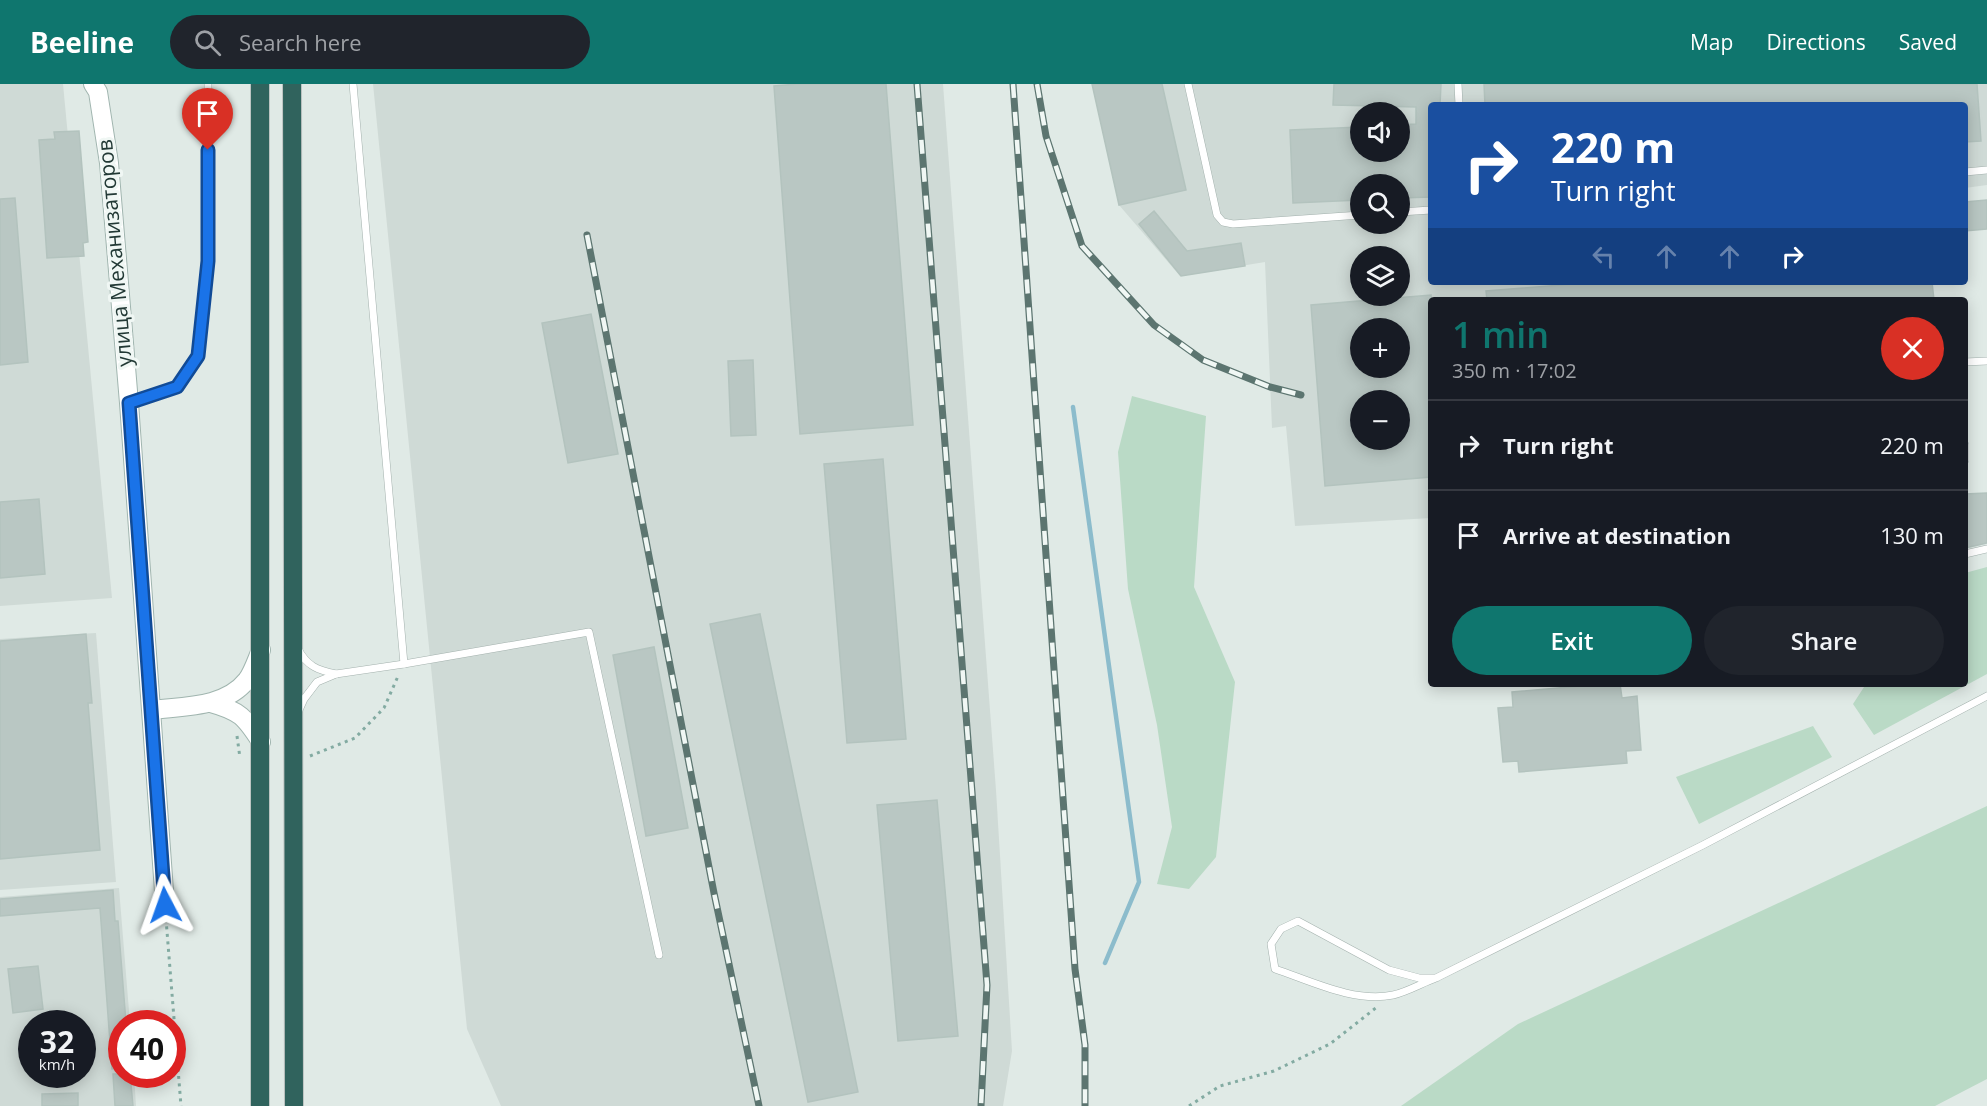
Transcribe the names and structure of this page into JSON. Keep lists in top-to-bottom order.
{
  "streets": {
    "street": ["улица Механизаторов"]
  },
  "page": {
    "header": "Beeline",
    "search": "Search here",
    "nav": ["Map", "Directions", "Saved"],
    "map_buttons": ["+", "−"],
    "turn": ["220 m", "Turn right"],
    "heading": ["1 min", "350 m · 17:02"],
    "list": [
      {
        "name": "Turn right",
        "value": "220 m"
      },
      {
        "name": "Arrive at destination",
        "value": "130 m"
      }
    ],
    "buttons": ["Exit", "Share"],
    "speed": "32 km/h",
    "limit": "40"
  }
}
